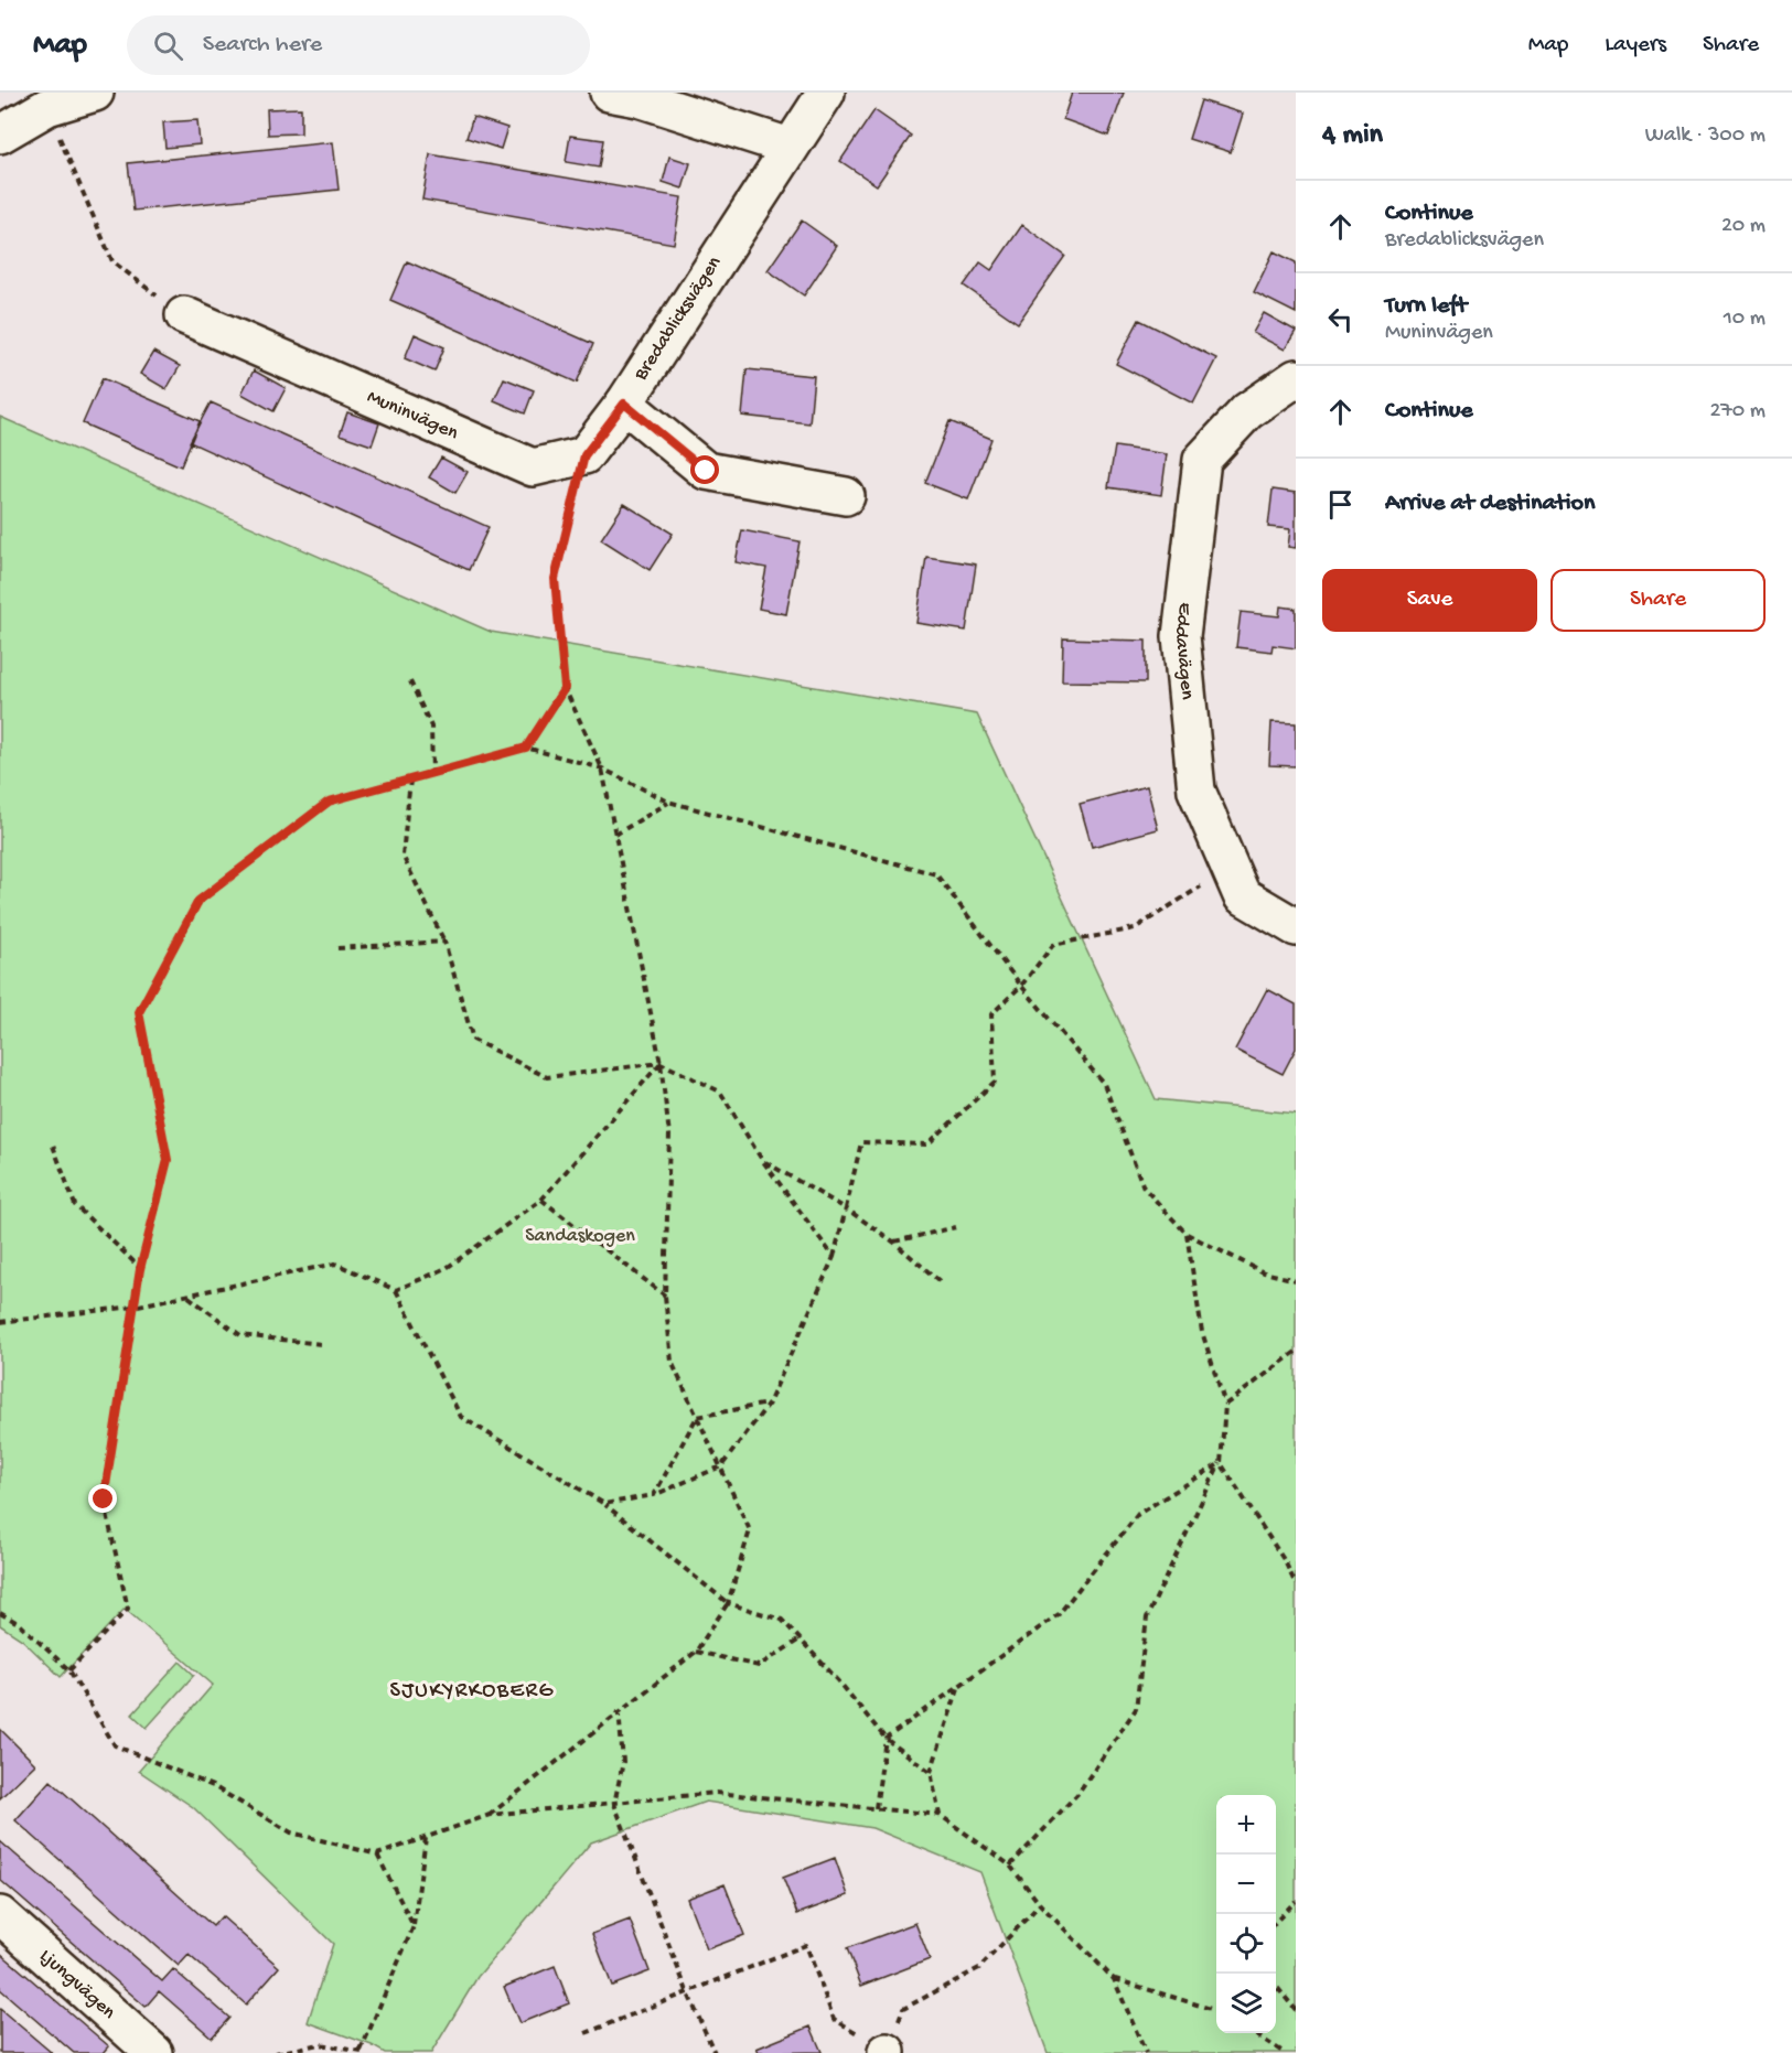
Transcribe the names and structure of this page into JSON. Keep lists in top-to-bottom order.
{
  "streets": {
    "street": [
      "Bredablicksvägen",
      "Muninvägen",
      "Eddavägen",
      "Ljungvägen"
    ]
  },
  "districts": ["SJUKYRKOBERG"],
  "parks": ["Sandaskogen"],
  "page": {
    "header": "Map",
    "search": "Search here",
    "nav": ["Map", "Layers", "Share"],
    "heading": ["4 min", "Walk · 300 m"],
    "list": [
      ["Continue", "Bredablicksvägen", "20 m"],
      ["Turn left", "Muninvägen", "10 m"],
      ["Continue", "270 m"],
      "Arrive at destination"
    ],
    "buttons": ["Save", "Share"],
    "map_buttons": ["+", "−"]
  }
}
